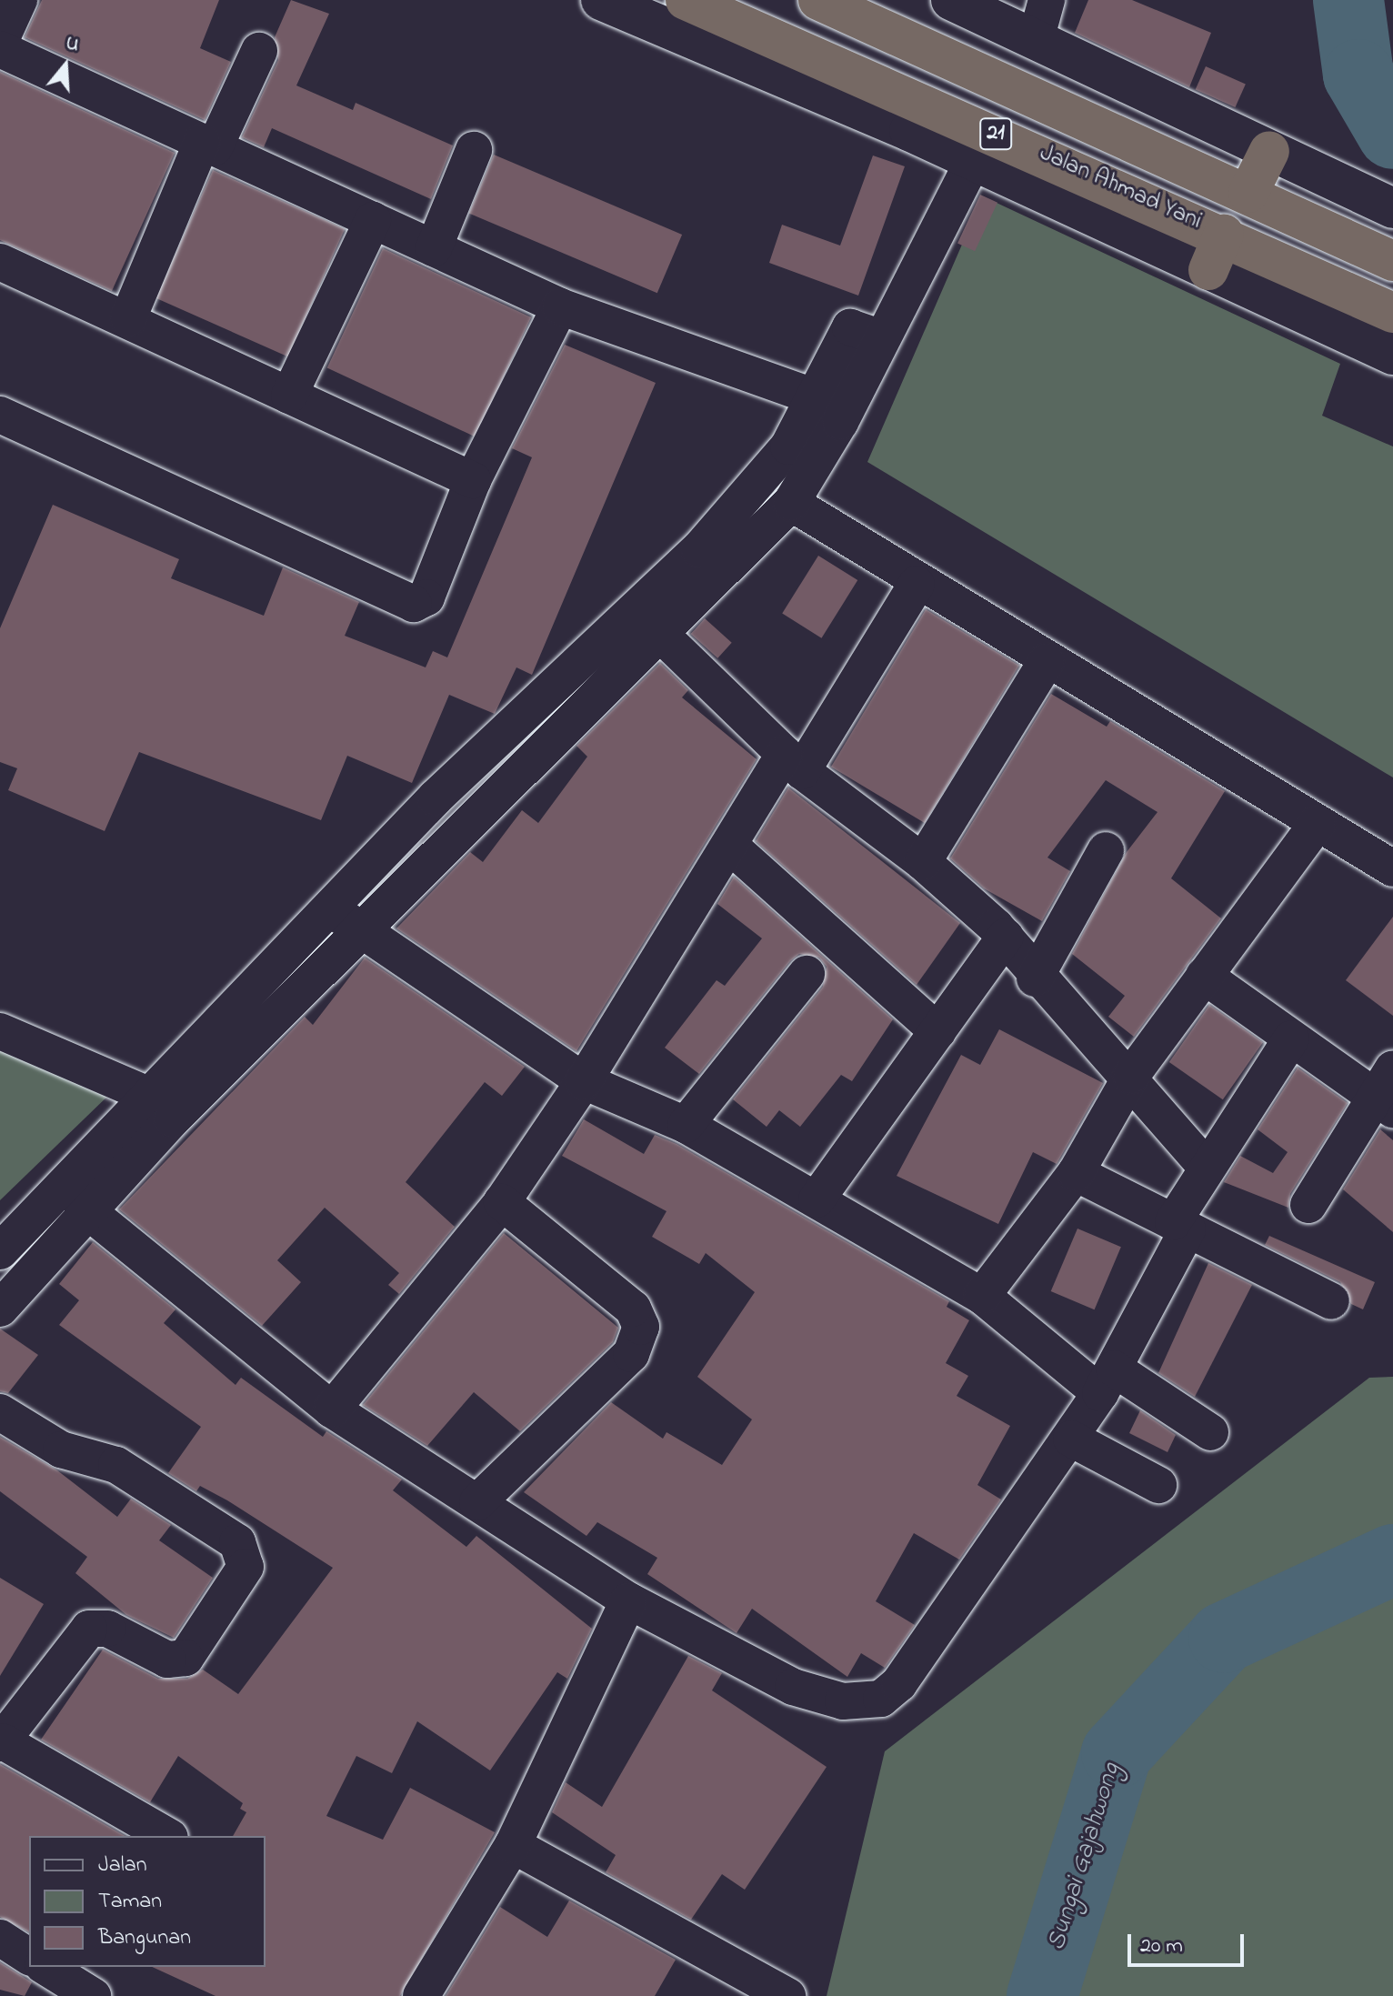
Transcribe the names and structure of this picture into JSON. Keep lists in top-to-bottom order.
{
  "streets": {
    "highway": ["21", "Jalan Ahmad Yani"]
  },
  "water": ["Sungai Gajahwong"],
  "legend": ["Jalan", "Taman", "Bangunan"],
  "scale_bar": "20 m",
  "north": "top"
}
